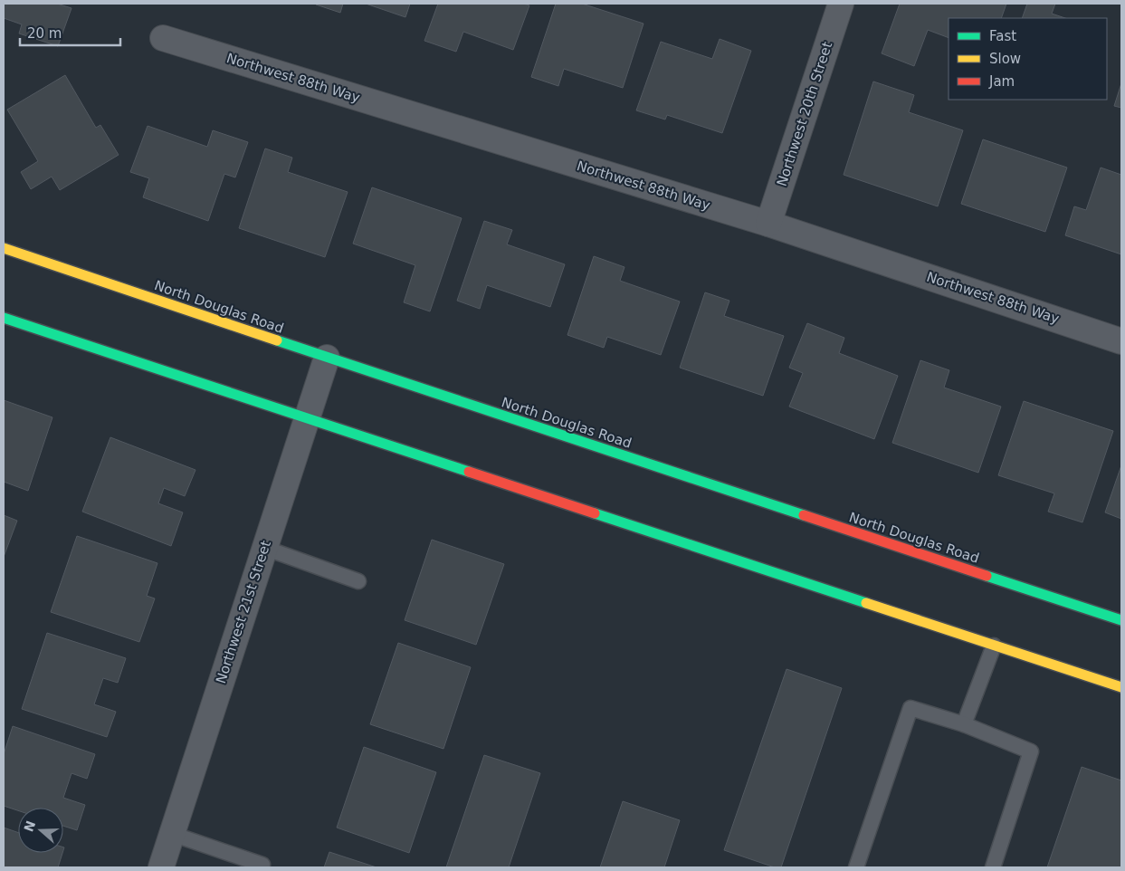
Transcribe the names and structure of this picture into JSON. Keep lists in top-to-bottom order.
{
  "streets": {
    "main road": ["North Douglas Road"],
    "street": ["Northwest 88th Way", "Northwest 20th Street", "Northwest 21st Street"]
  },
  "crossings": [
    ["Northwest 88th Way", "Northwest 20th Street"],
    ["North Douglas Road", "Northwest 21st Street"]
  ],
  "legend": ["Fast", "Slow", "Jam"],
  "scale_bar": "20 m",
  "north": "left"
}
